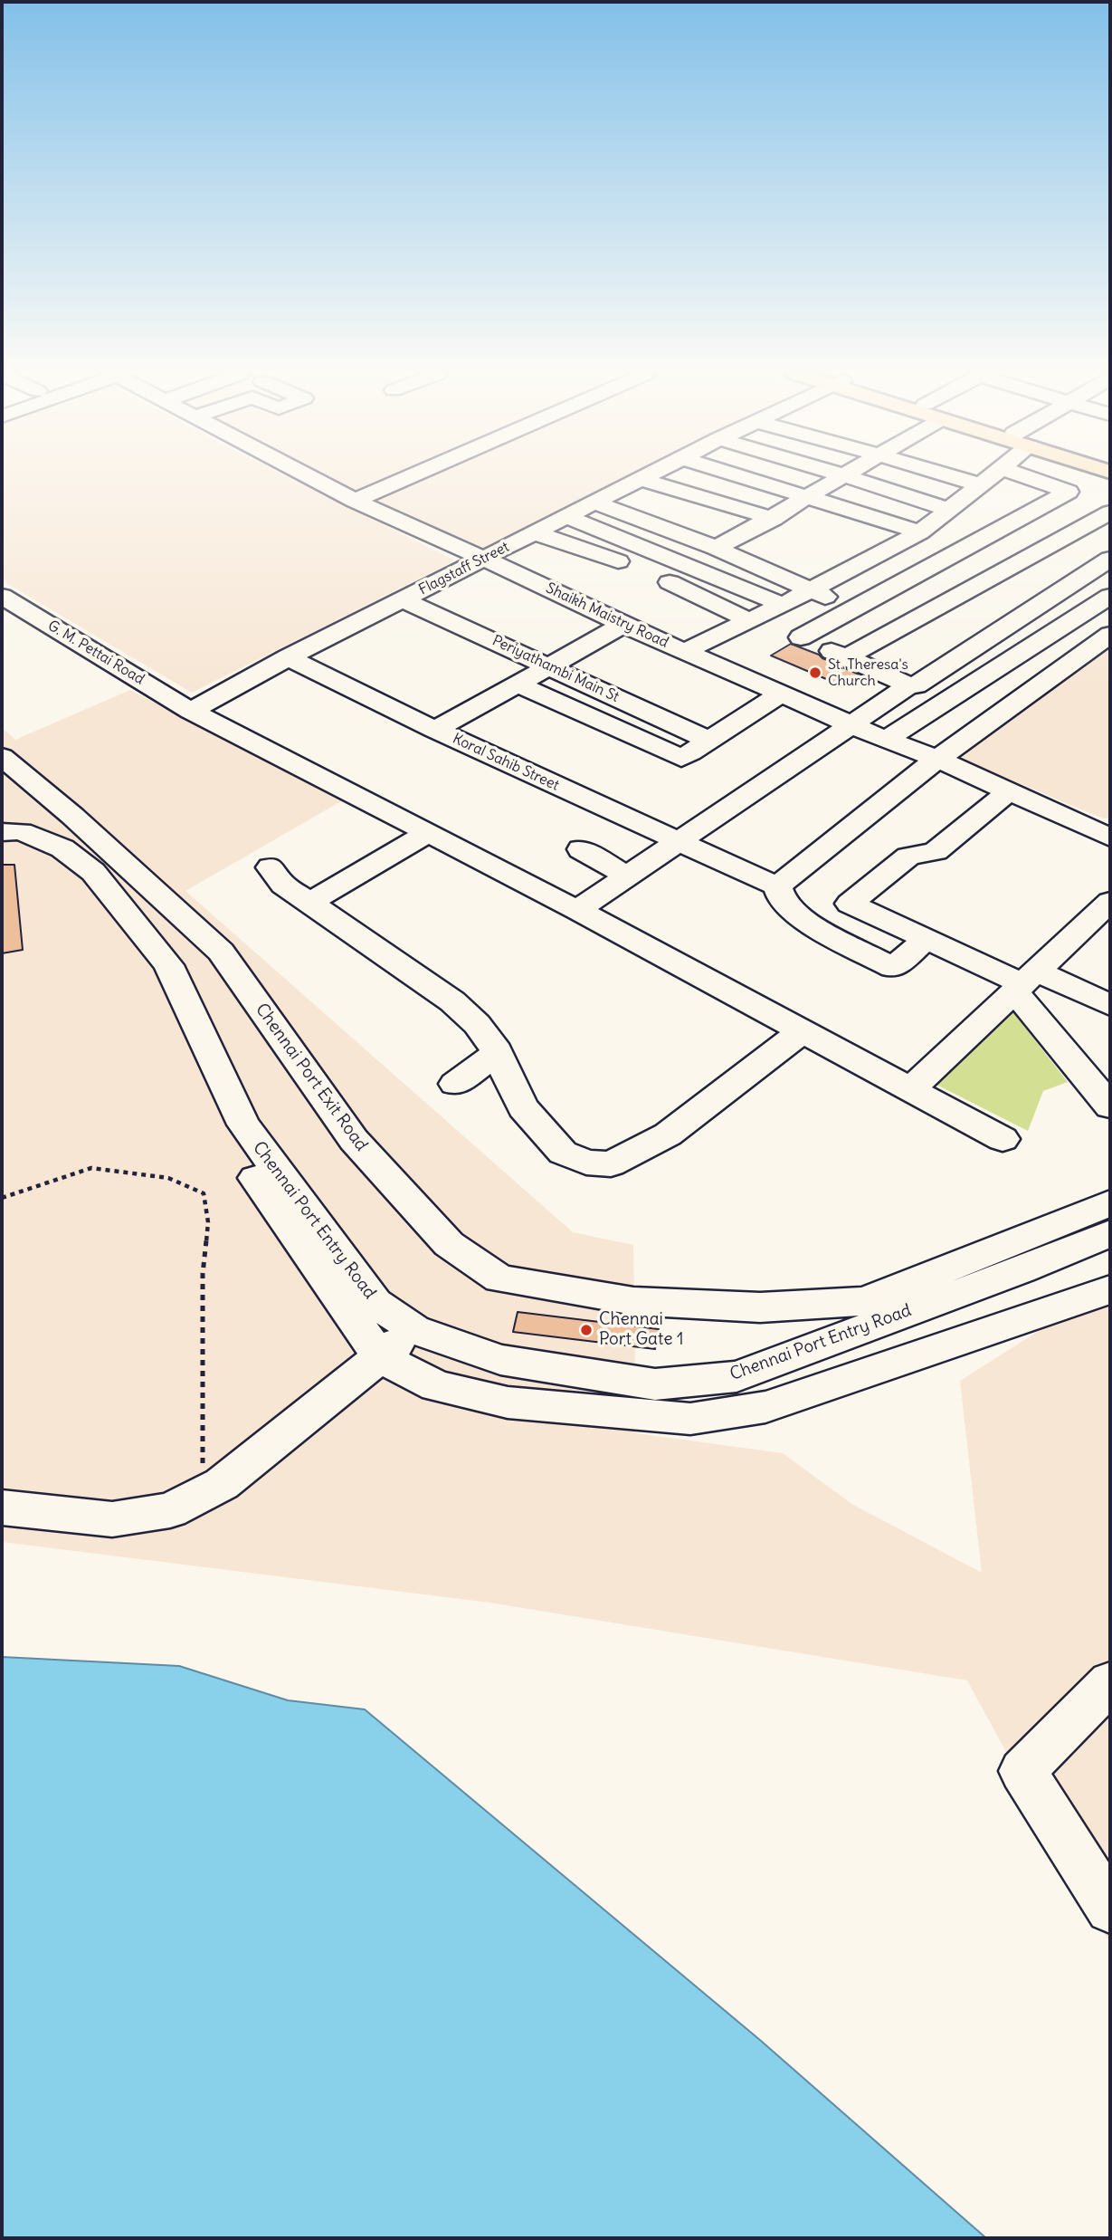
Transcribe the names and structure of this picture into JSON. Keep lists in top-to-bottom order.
{
  "streets": {
    "street": [
      "Flagstaff Street",
      "Shaikh Maistry Road",
      "G. M. Pettai Road",
      "Periyathambi Main St",
      "Koral Sahib Street",
      "Chennai Port Exit Road",
      "Chennai Port Entry Road"
    ]
  },
  "crossings": [
    ["Flagstaff Street", "Shaikh Maistry Road"],
    ["Flagstaff Street", "G. M. Pettai Road"],
    ["Flagstaff Street", "Periyathambi Main St"],
    ["Flagstaff Street", "Koral Sahib Street"],
    ["Chennai Port Exit Road", "Chennai Port Entry Road"]
  ],
  "places": ["St. Theresa's Church", "Chennai Port Gate 1"]
}
